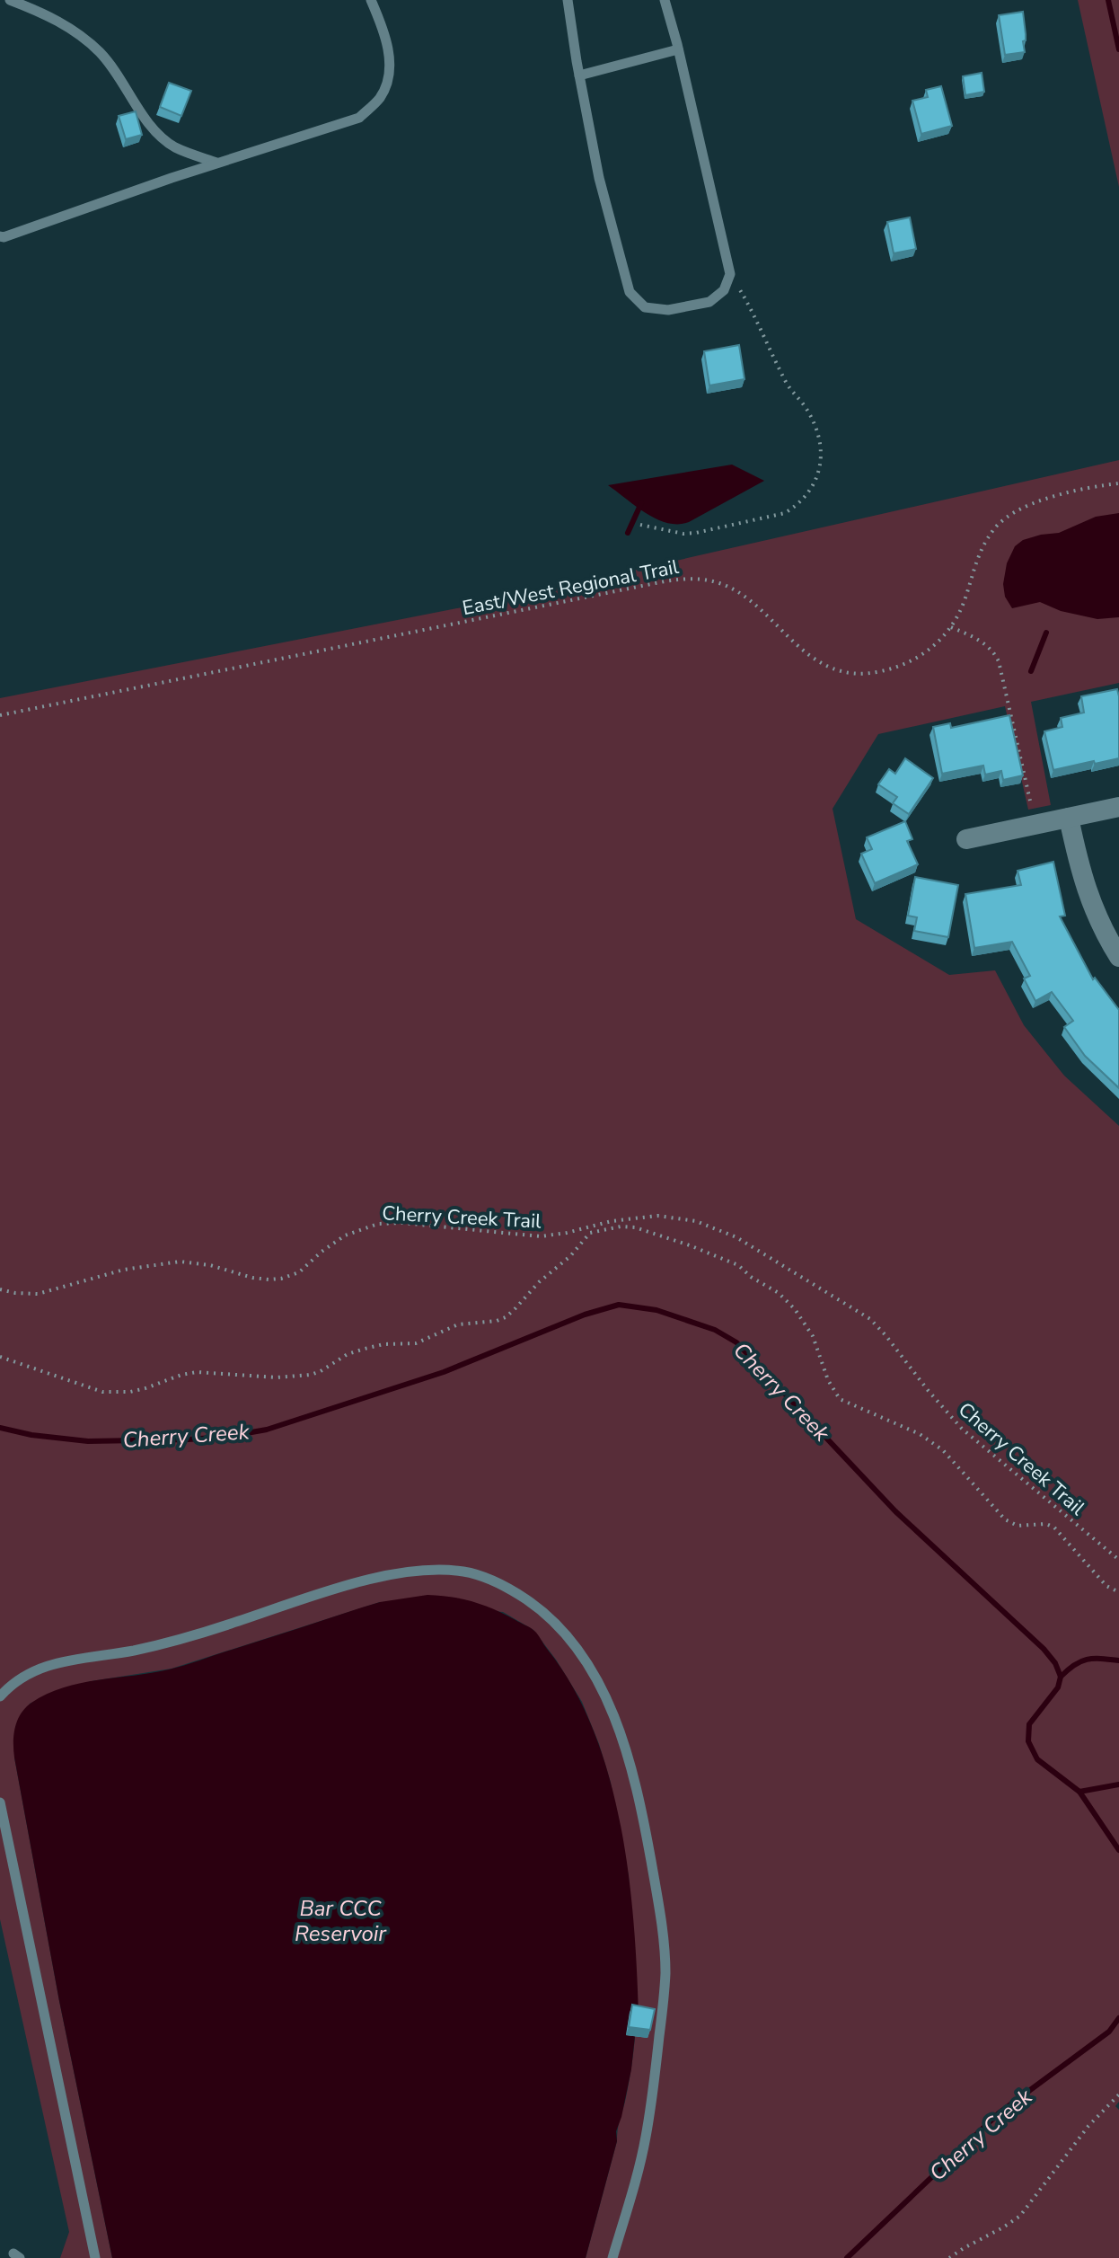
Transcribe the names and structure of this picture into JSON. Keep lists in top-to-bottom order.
{
  "streets": {
    "path": ["East/West Regional Trail", "Cherry Creek Trail"]
  },
  "water": ["Cherry Creek", "Bar CCC Reservoir"]
}
